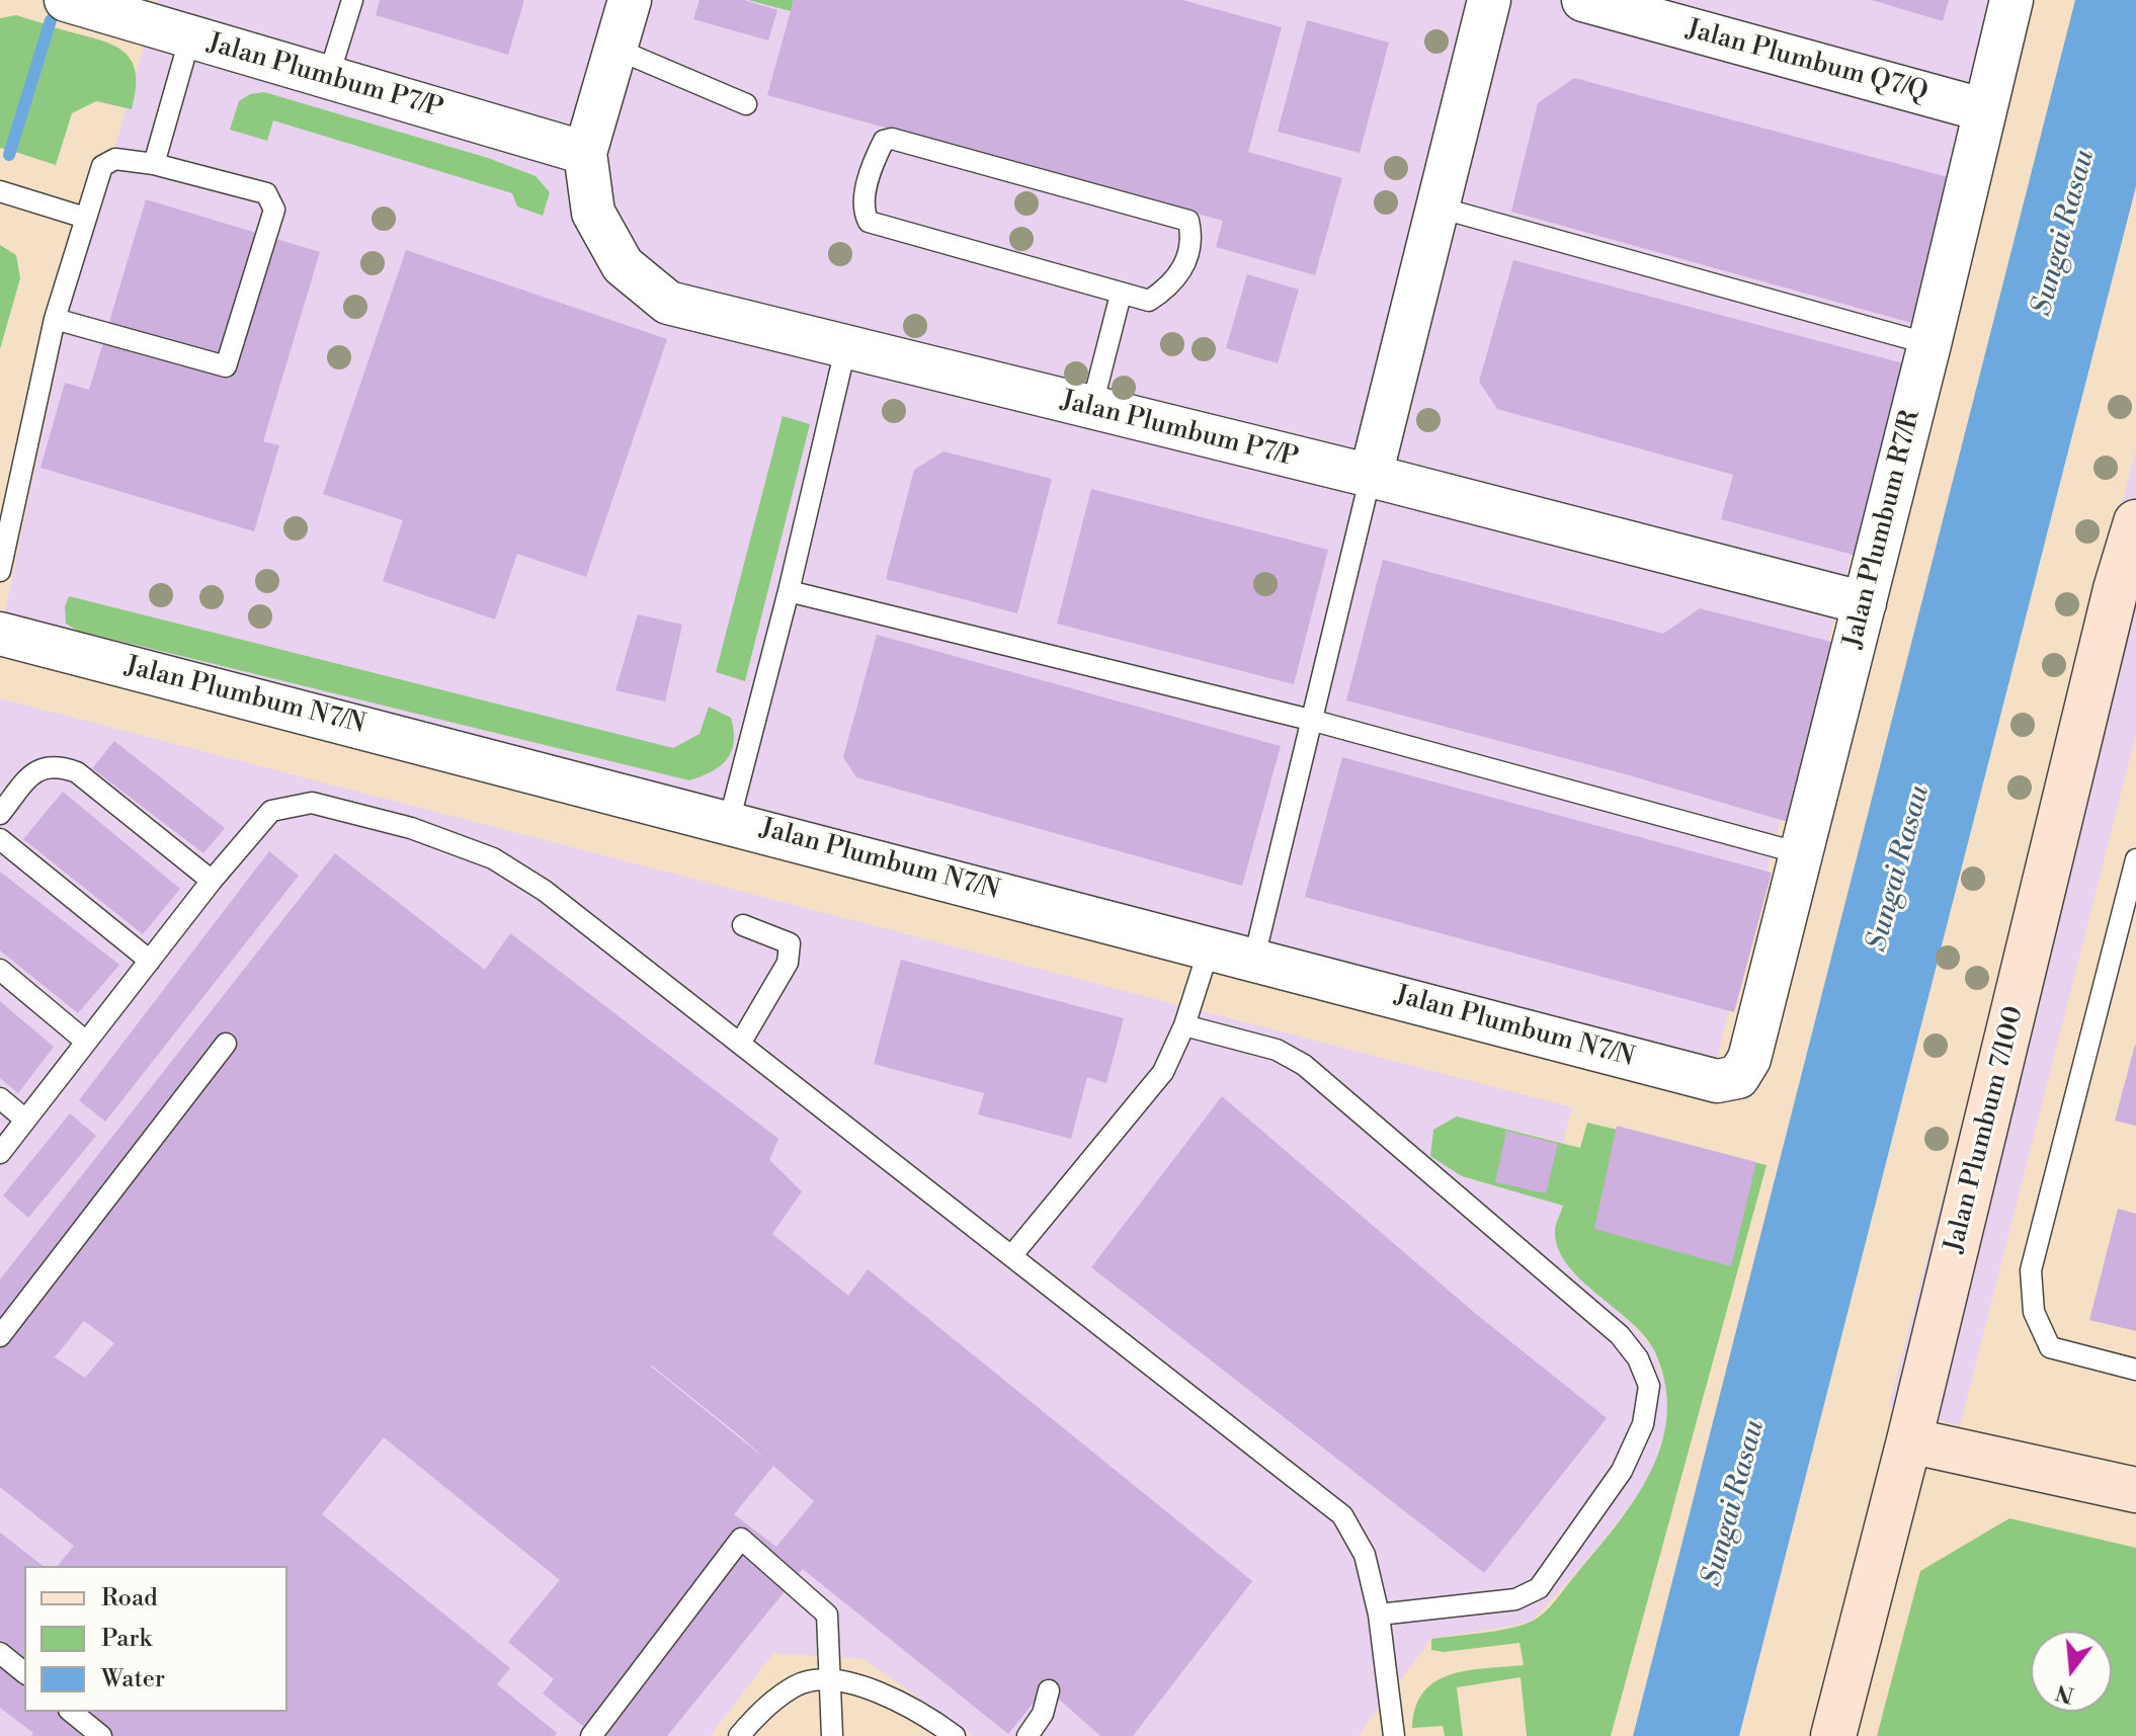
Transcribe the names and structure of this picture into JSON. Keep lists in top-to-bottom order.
{
  "streets": {
    "street": [
      "Jalan Plumbum Q7/Q",
      "Jalan Plumbum P7/P",
      "Jalan Plumbum R7/R",
      "Jalan Plumbum N7/N",
      "Jalan Plumbum 7/100"
    ]
  },
  "crossings": [
    ["Jalan Plumbum Q7/Q", "Jalan Plumbum R7/R"],
    ["Jalan Plumbum P7/P", "Jalan Plumbum R7/R"],
    ["Jalan Plumbum R7/R", "Jalan Plumbum N7/N"]
  ],
  "water": ["Sungai Rasau"],
  "legend": ["Road", "Park", "Water"],
  "north": "bottom"
}
